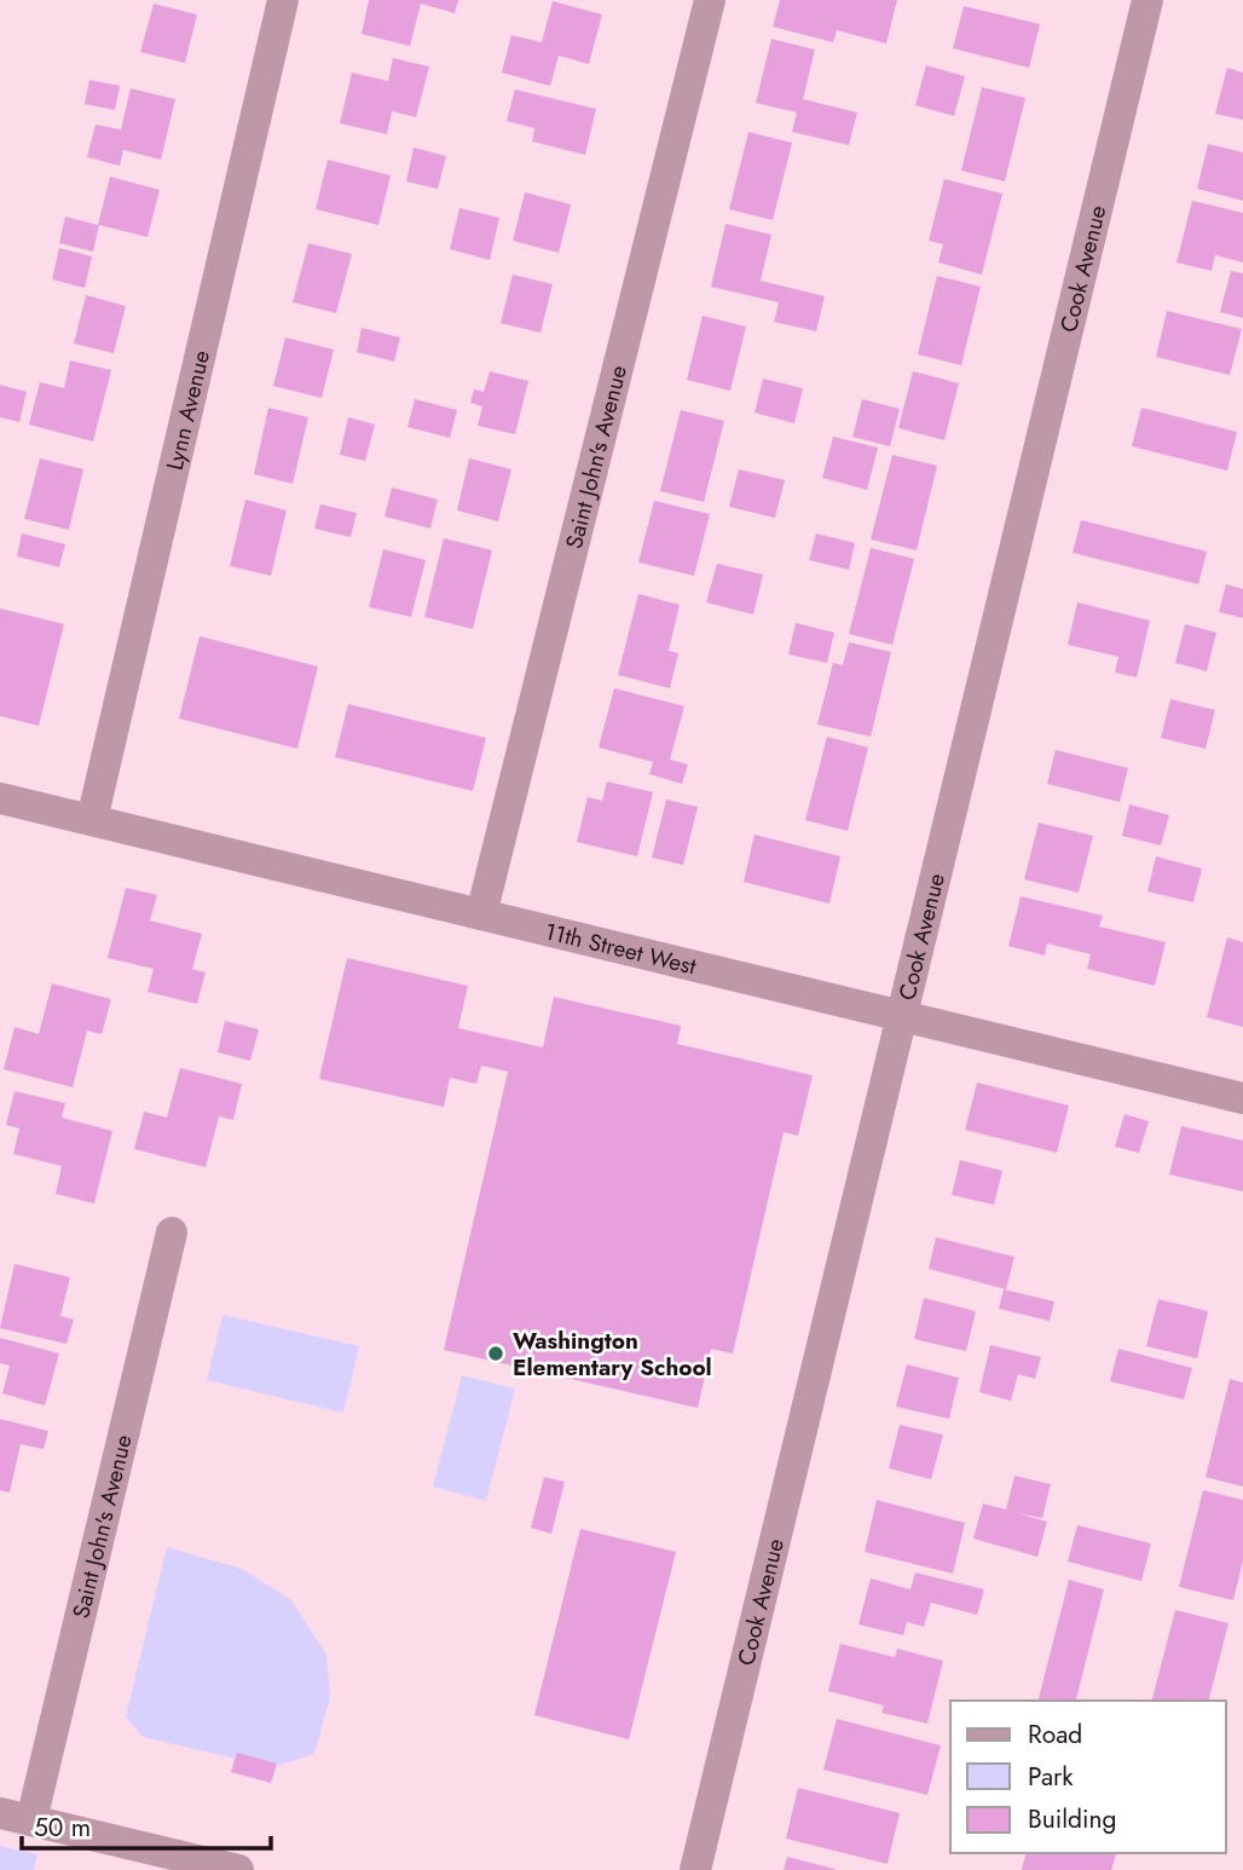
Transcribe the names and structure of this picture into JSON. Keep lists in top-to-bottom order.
{
  "streets": {
    "street": [
      "Cook Avenue",
      "Lynn Avenue",
      "Saint John's Avenue",
      "11th Street West"
    ]
  },
  "crossings": [
    ["Cook Avenue", "11th Street West"],
    ["Lynn Avenue", "11th Street West"],
    ["Saint John's Avenue", "11th Street West"]
  ],
  "places": ["Washington Elementary School"],
  "legend": ["Road", "Park", "Building"],
  "scale_bar": "50 m"
}
